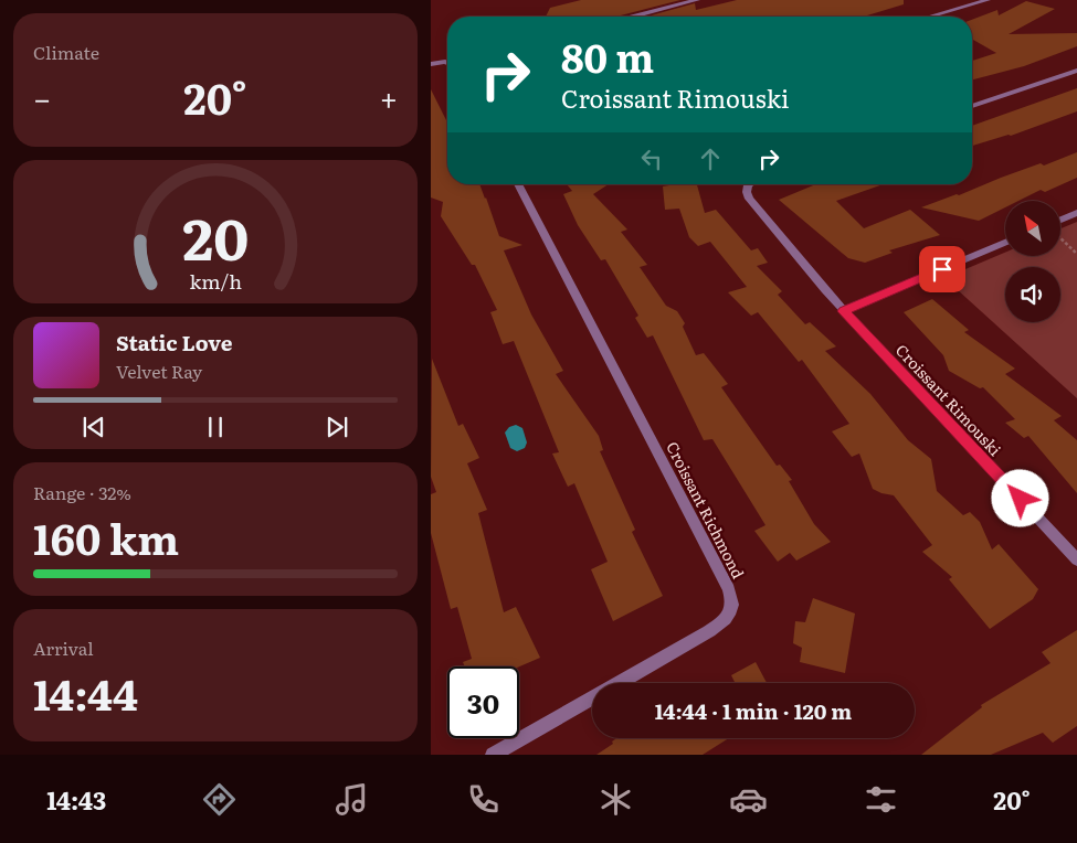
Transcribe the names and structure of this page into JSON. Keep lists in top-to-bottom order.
{
  "streets": {
    "street": ["Croissant Rimouski", "Croissant Richmond"]
  },
  "north": "top left",
  "page": {
    "tile": [
      "Climate",
      ["Range · 32%", "160 km"],
      ["Arrival", "14:44"]
    ],
    "turn": ["80 m", "Croissant Rimouski"],
    "heat": ["−", "20°", "+"],
    "song": ["Static Love", "Velvet Ray"],
    "limit": "30",
    "trip": "14:44 · 1 min · 120 m",
    "tabs": ["14:43", "20°"],
    "gauge": ["20", "km/h"]
  }
}
